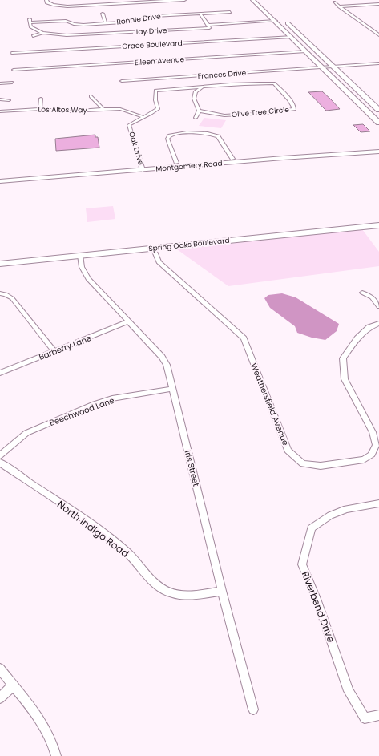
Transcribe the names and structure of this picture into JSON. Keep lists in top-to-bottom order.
{
  "streets": {
    "main road": ["Montgomery Road", "Spring Oaks Boulevard"],
    "street": [
      "Ronnie Drive",
      "Jay Drive",
      "Grace Boulevard",
      "Eileen Avenue",
      "Frances Drive",
      "Los Altos Way",
      "Olive Tree Circle",
      "Oak Drive",
      "Barberry Lane",
      "Weathersfield Avenue",
      "Beechwood Lane",
      "Iris Street",
      "North Indigo Road",
      "Riverbend Drive"
    ]
  },
  "crossings": [
    ["Ronnie Drive", "Jay Drive"],
    ["Los Altos Way", "Oak Drive"],
    ["Olive Tree Circle", "Oak Drive"],
    ["Oak Drive", "Montgomery Road"],
    ["Spring Oaks Boulevard", "Weathersfield Avenue"],
    ["Spring Oaks Boulevard", "Iris Street"],
    ["Barberry Lane", "Iris Street"],
    ["Beechwood Lane", "Iris Street"],
    ["Iris Street", "North Indigo Road"]
  ]
}
